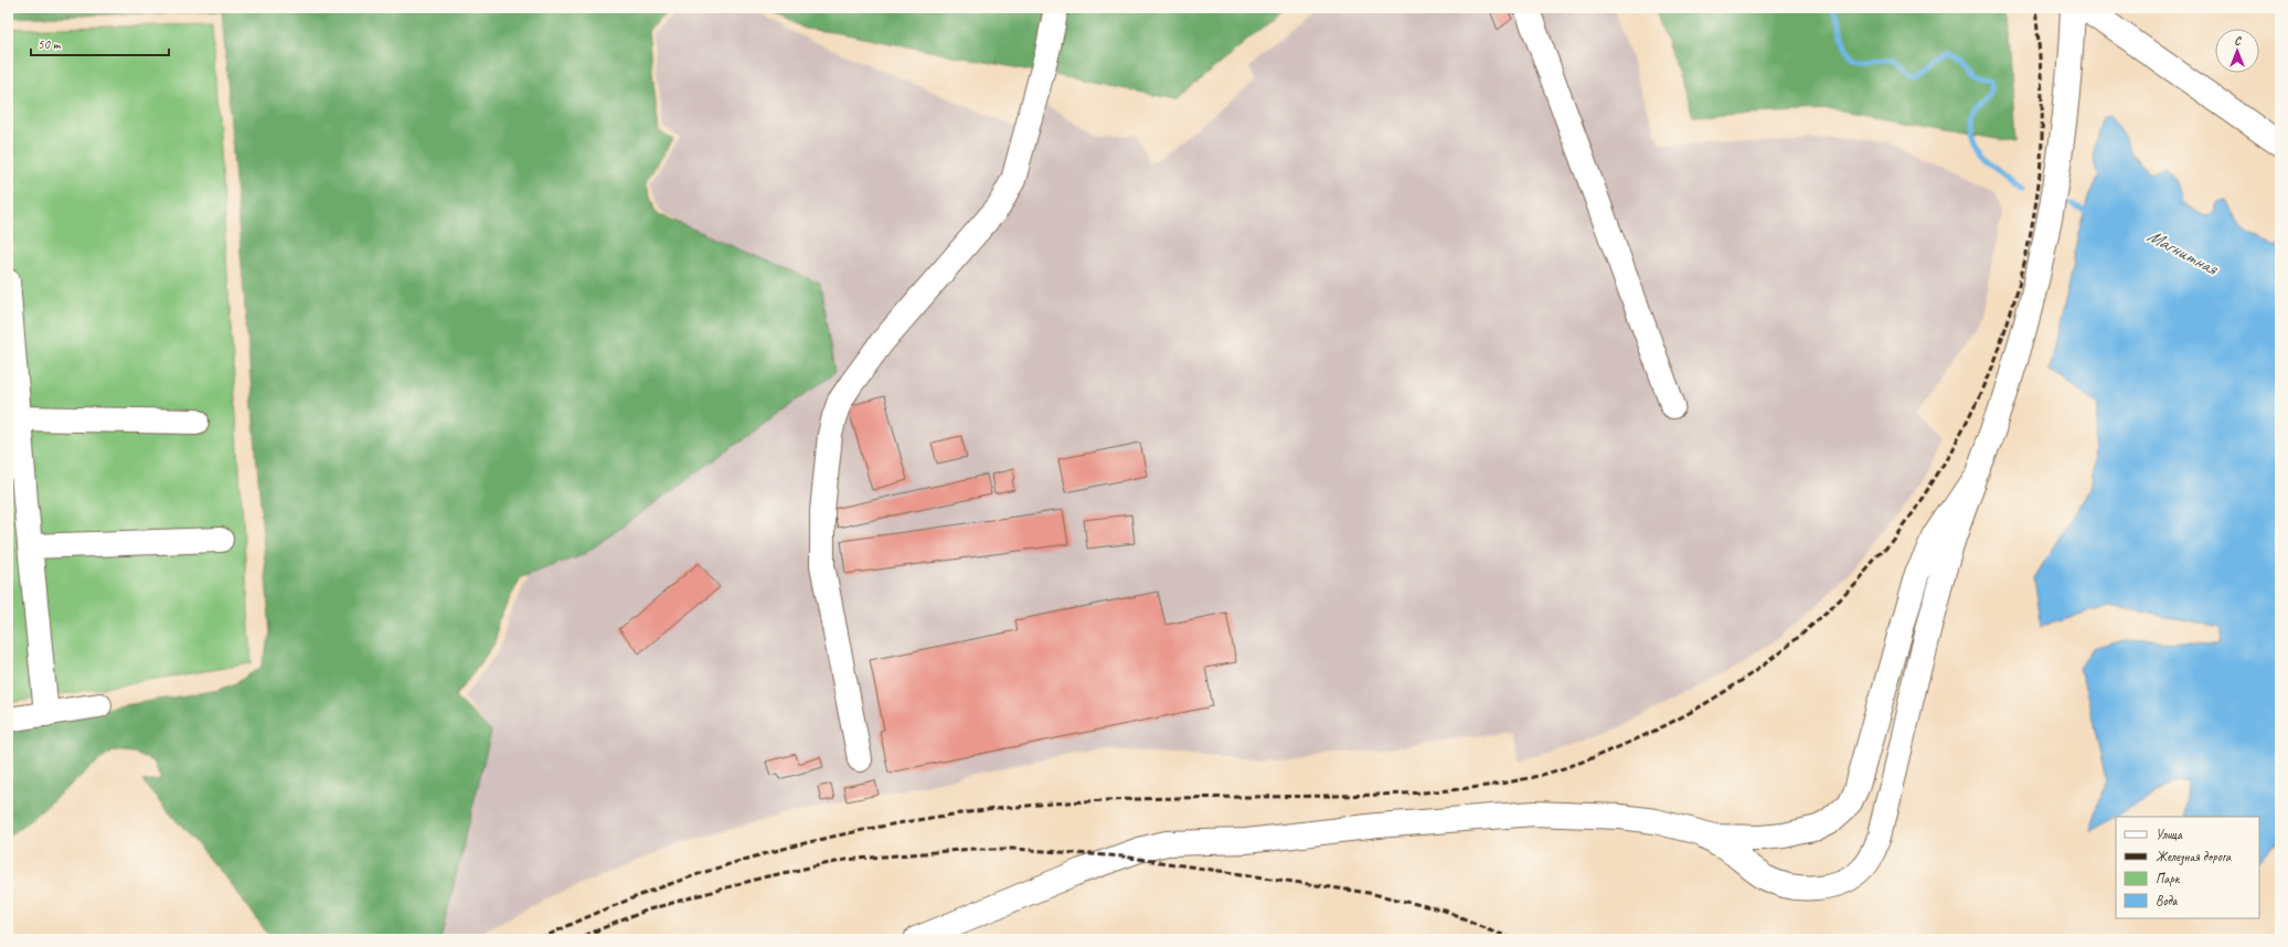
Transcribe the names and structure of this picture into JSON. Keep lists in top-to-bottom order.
{
  "water": ["Магнитная"],
  "legend": [
    "Улица",
    "Железная дорога",
    "Парк",
    "Вода"
  ],
  "scale_bar": "50 m",
  "north": "top"
}
